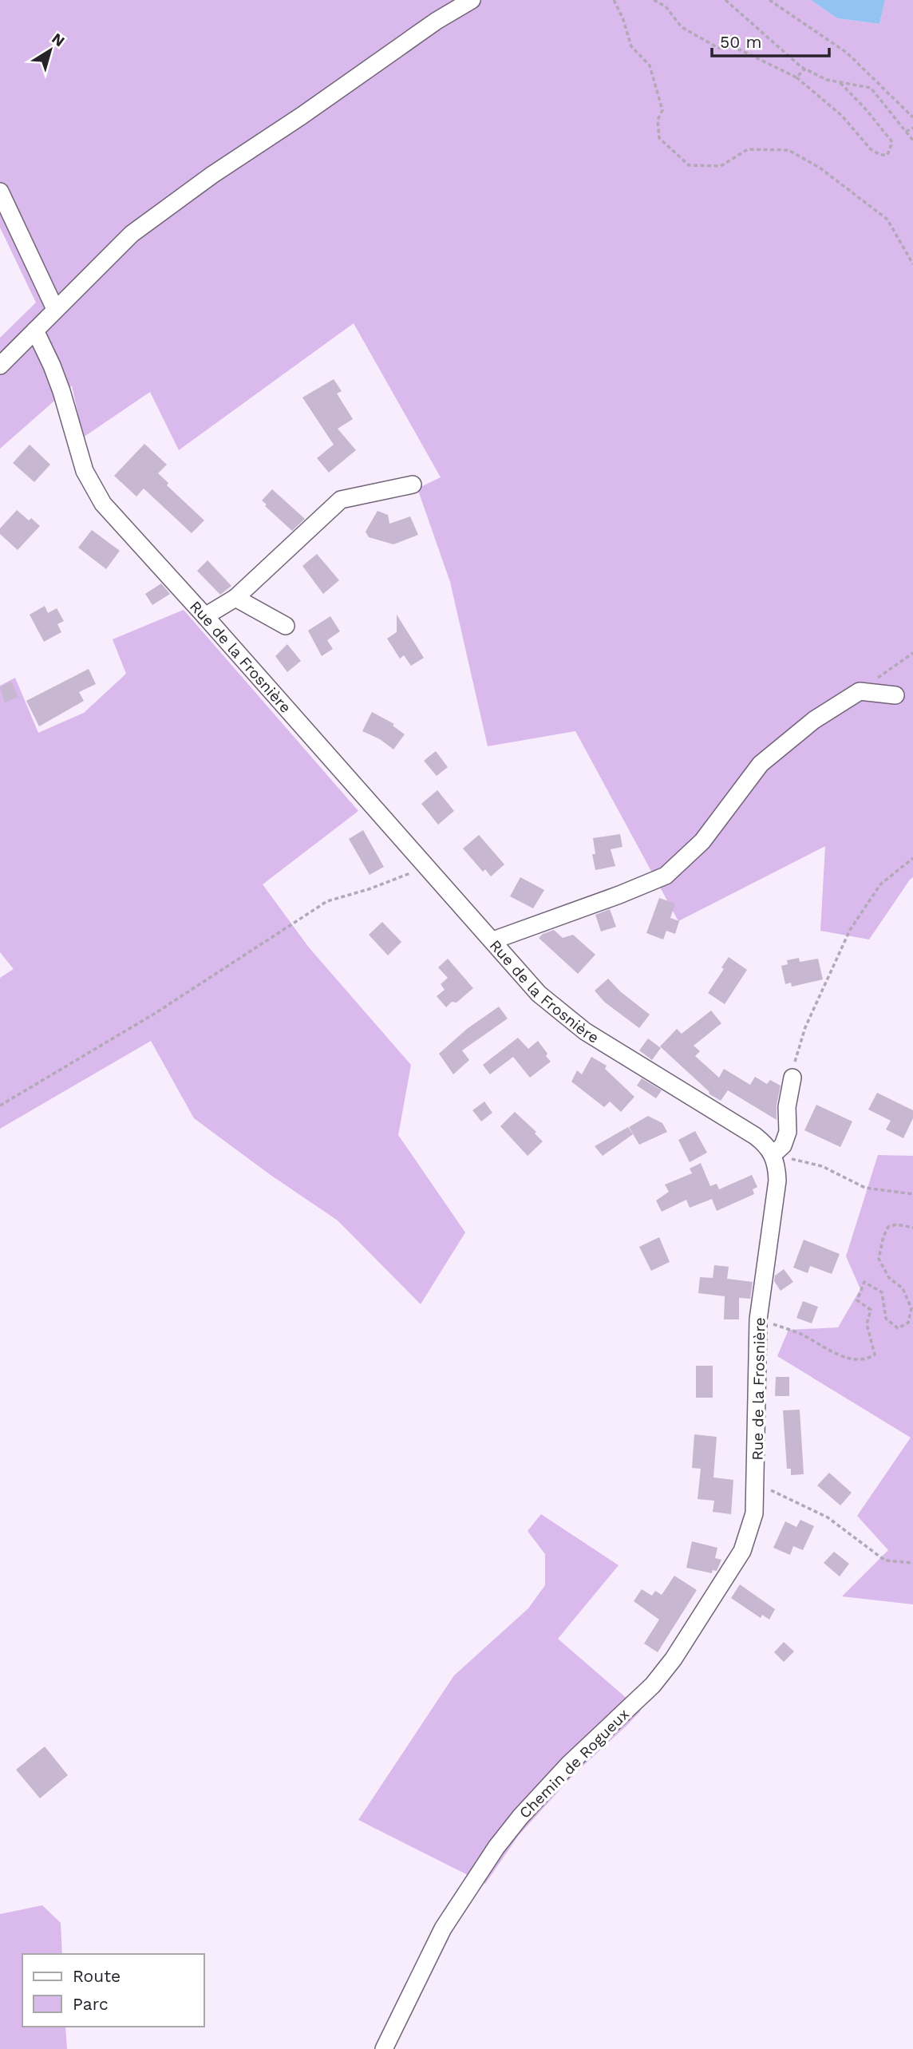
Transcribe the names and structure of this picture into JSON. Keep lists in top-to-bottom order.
{
  "streets": {
    "street": ["Rue de la Frosnière", "Chemin de Rogueux"]
  },
  "crossings": [
    ["Rue de la Frosnière", "Chemin de Rogueux"]
  ],
  "legend": ["Route", "Parc"],
  "scale_bar": "50 m",
  "north": "top right"
}
